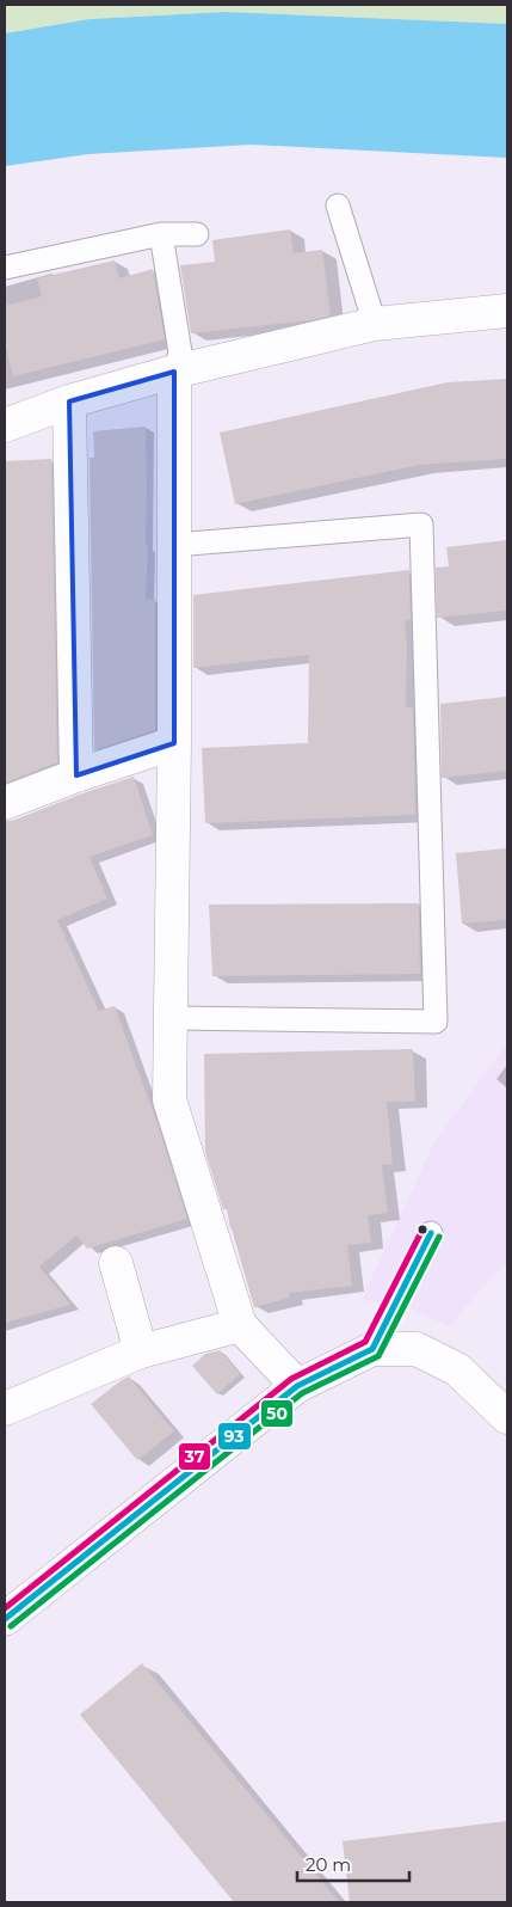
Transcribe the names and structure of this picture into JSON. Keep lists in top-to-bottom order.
{
  "lines": ["transit line 37", "transit line 93", "transit line 50"],
  "scale_bar": "20 m"
}
